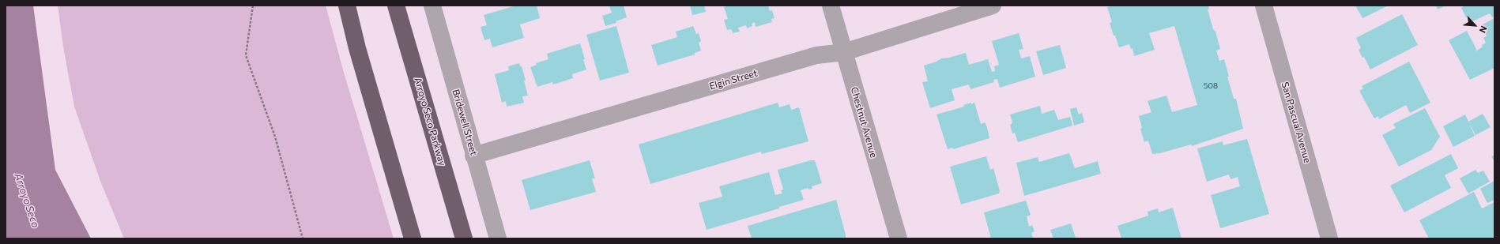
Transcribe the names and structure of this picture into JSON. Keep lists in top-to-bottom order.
{
  "streets": {
    "highway": ["Arroyo Seco Parkway"],
    "street": [
      "Elgin Street",
      "Bridewell Street",
      "Chestnut Avenue",
      "San Pascual Avenue"
    ]
  },
  "crossings": [
    ["Elgin Street", "Bridewell Street"],
    ["Elgin Street", "Chestnut Avenue"]
  ],
  "water": ["Arroyo Seco"],
  "house_numbers": ["508"],
  "north": "bottom right"
}
